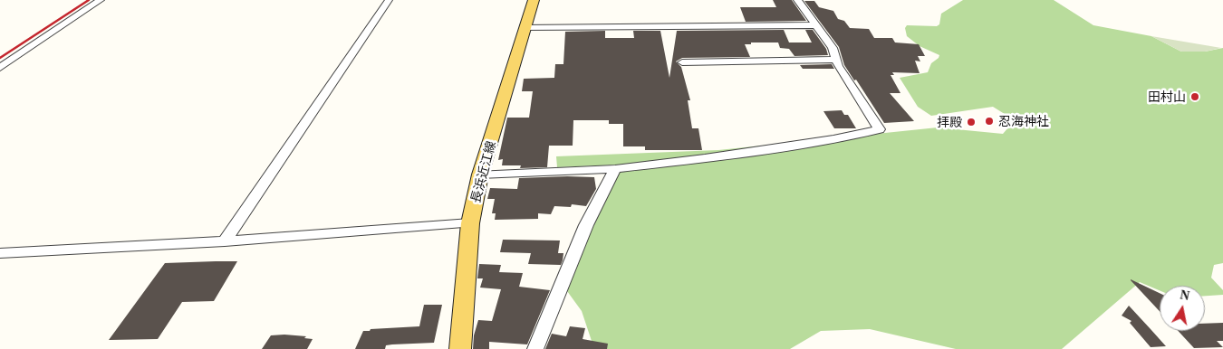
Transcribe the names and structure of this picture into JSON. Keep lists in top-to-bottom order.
{
  "streets": {
    "main road": ["長浜近江線"]
  },
  "places": ["田村山", "忍海神社", "拝殿"],
  "north": "top"
}
